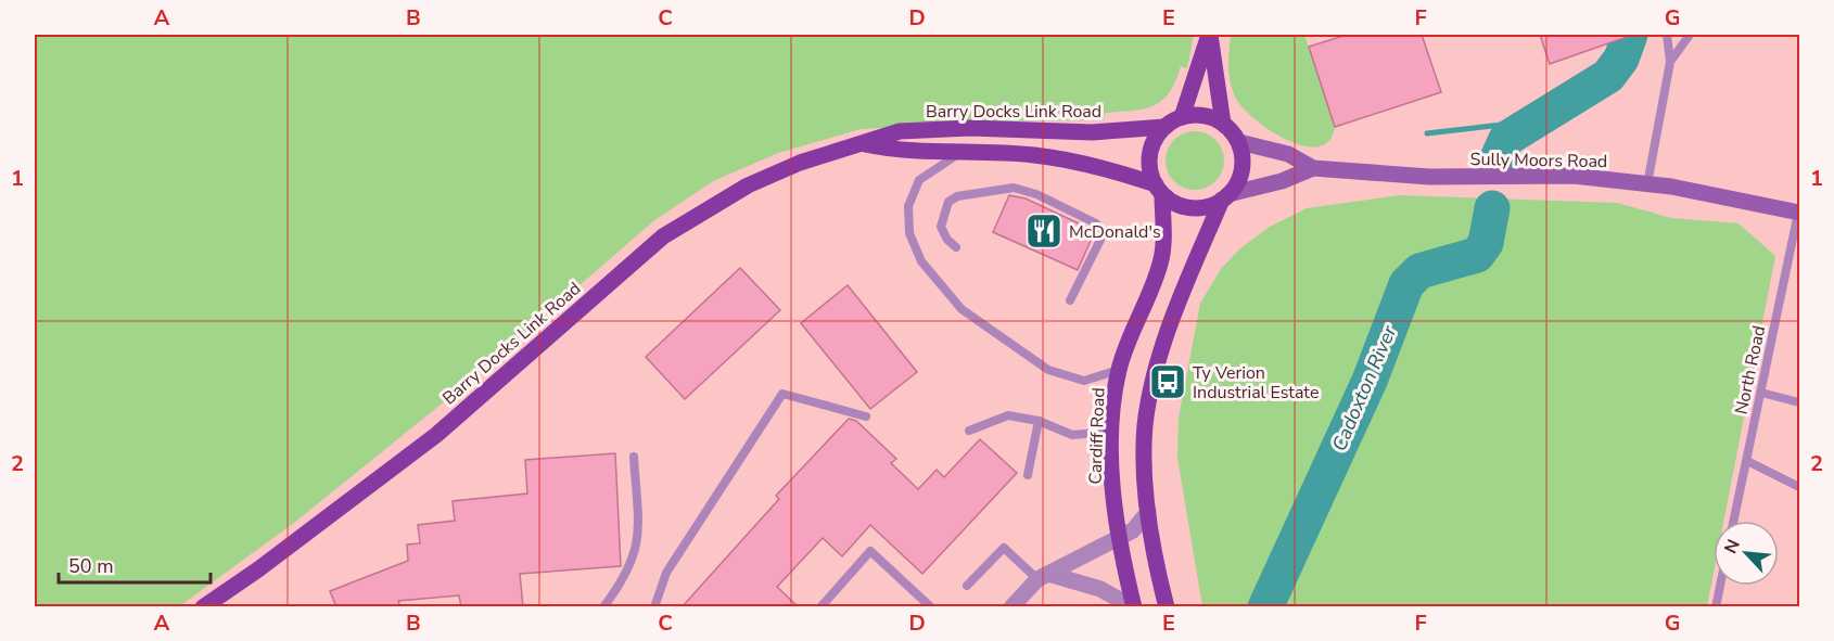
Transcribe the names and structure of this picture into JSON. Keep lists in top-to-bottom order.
{
  "streets": {
    "main road": ["Barry Docks Link Road", "Sully Moors Road", "Cardiff Road"],
    "lane": ["North Road"]
  },
  "crossings": [
    ["Barry Docks Link Road", "Sully Moors Road"],
    ["Barry Docks Link Road", "Cardiff Road"],
    ["Sully Moors Road", "North Road"],
    ["Sully Moors Road", "Cardiff Road"]
  ],
  "water": ["Cadoxton River"],
  "places": {
    "restaurant": ["McDonald's"],
    "bus stop": ["Ty Verion Industrial Estate"]
  },
  "scale_bar": "50 m",
  "north": "top left",
  "grid": {
    "columns": [
      "A",
      "B",
      "C",
      "D",
      "E",
      "F",
      "G"
    ],
    "rows": ["1", "2"]
  }
}
